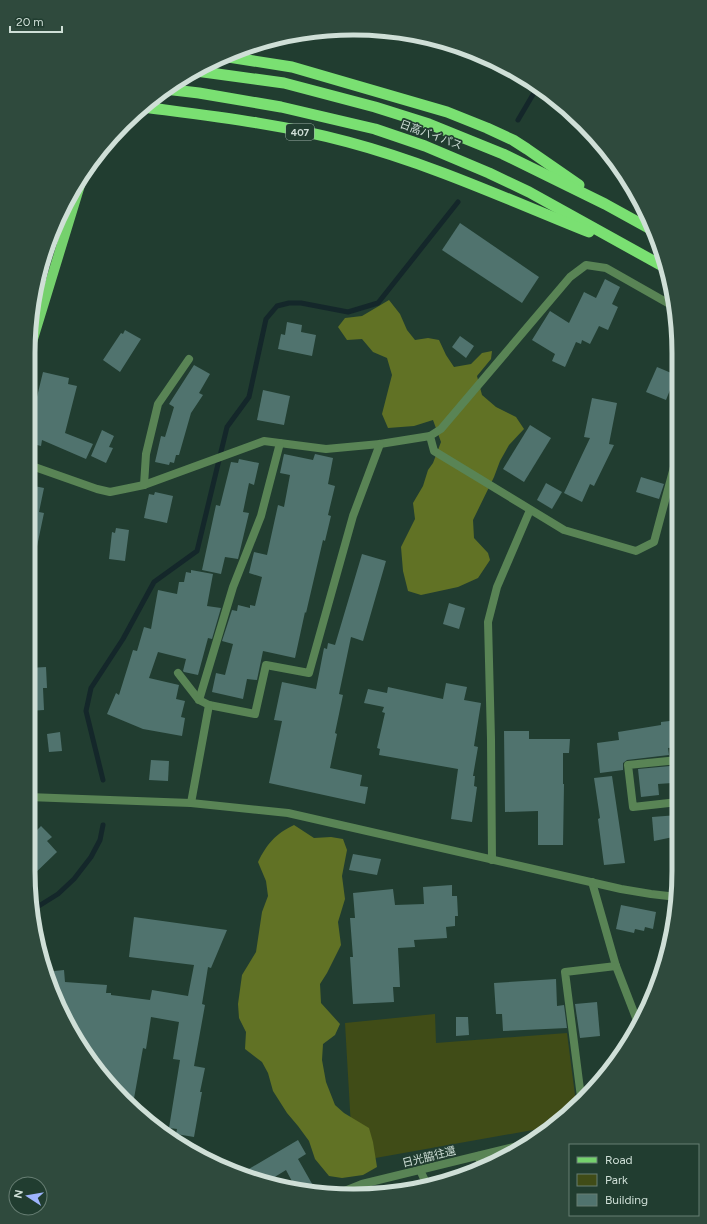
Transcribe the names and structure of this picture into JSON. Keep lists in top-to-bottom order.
{
  "streets": {
    "highway": ["407", "日高バイパス"],
    "street": ["日光脇往還"]
  },
  "crossings": [
    ["407", "日高バイパス"]
  ],
  "legend": ["Road", "Park", "Building"],
  "scale_bar": "20 m",
  "north": "left"
}
